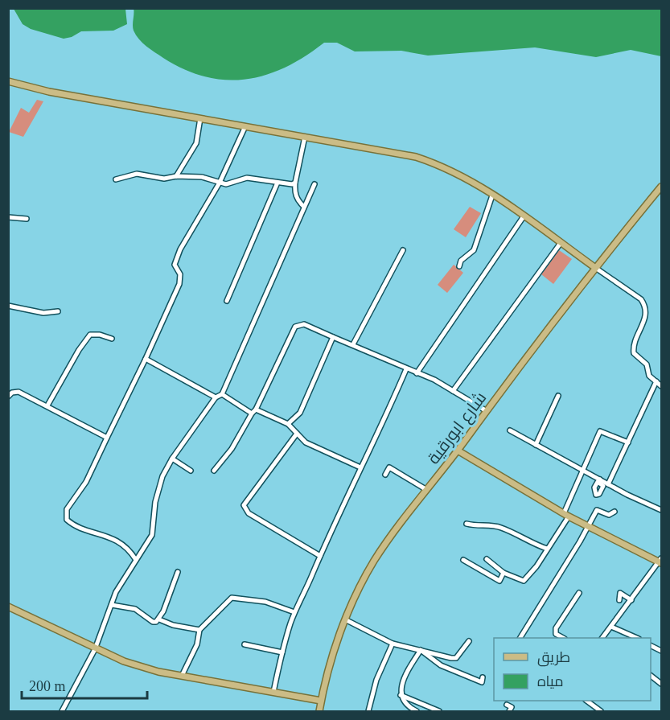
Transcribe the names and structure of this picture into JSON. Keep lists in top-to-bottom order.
{
  "streets": {
    "main road": ["شارع ابورقية"]
  },
  "legend": ["طريق", "مياه"],
  "scale_bar": "200 m"
}
